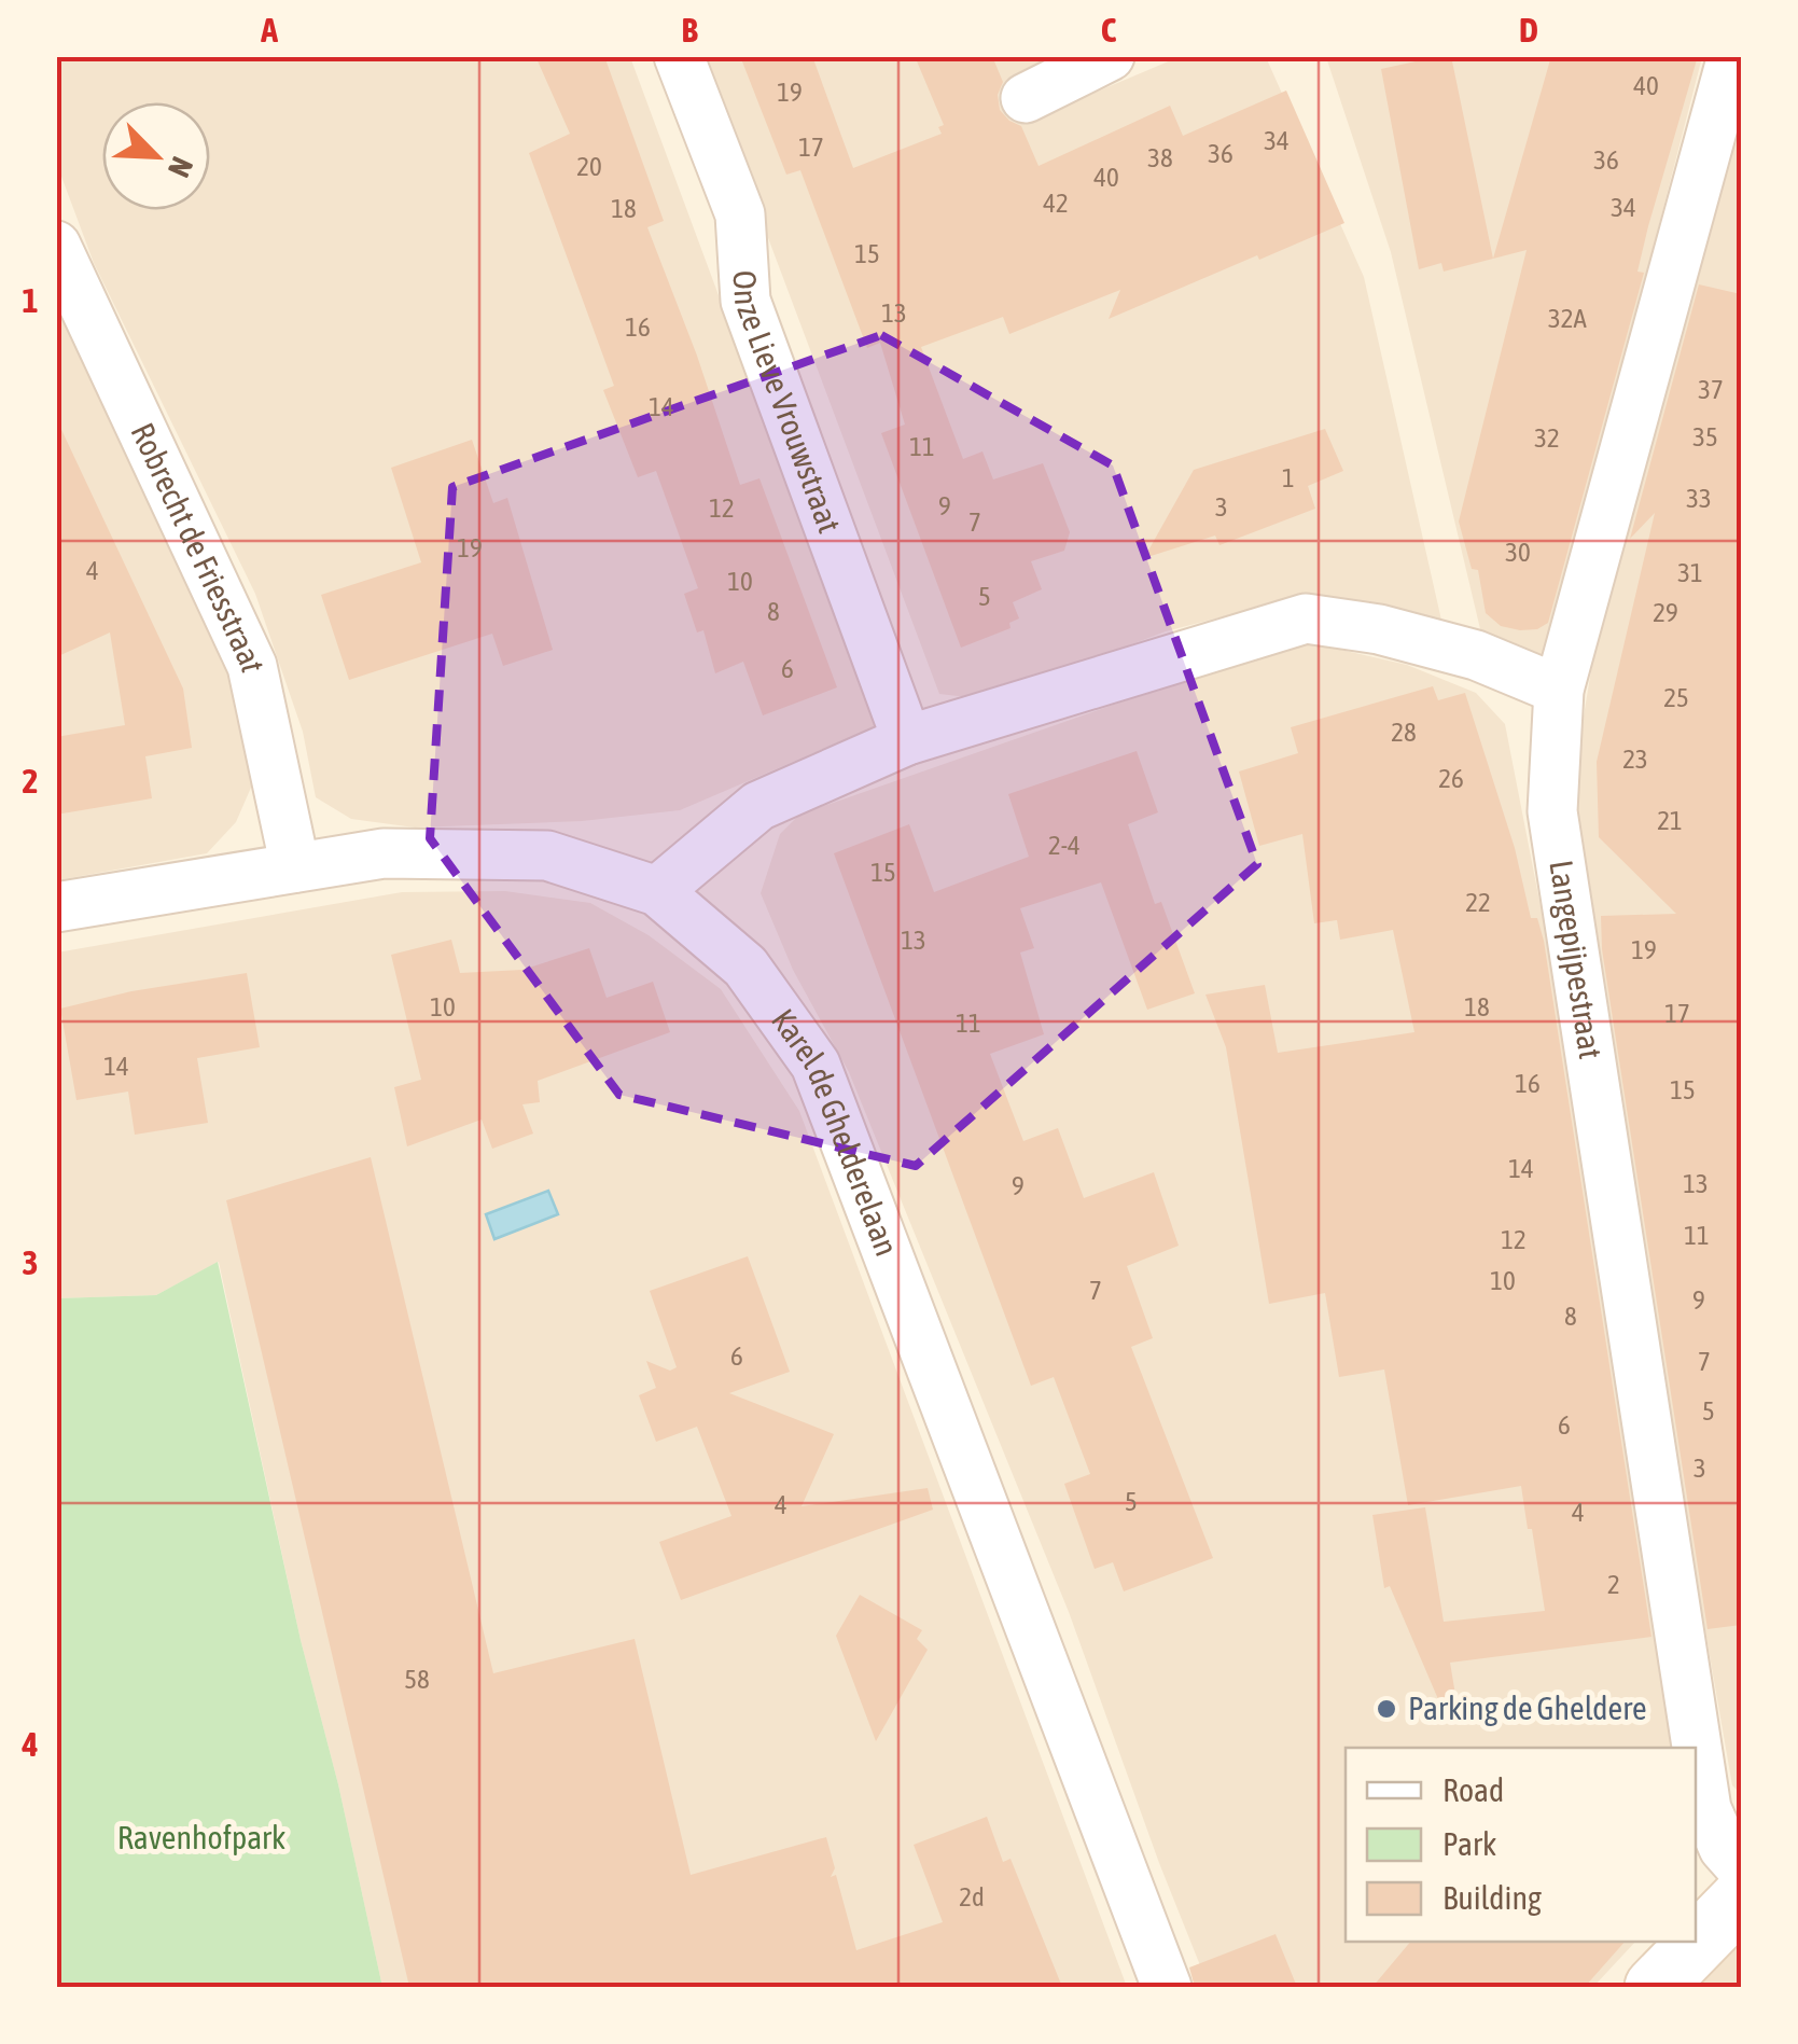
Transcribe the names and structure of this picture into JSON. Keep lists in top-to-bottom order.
{
  "streets": {
    "street": [
      "Onze Lieve Vrouwstraat",
      "Robrecht de Friesstraat",
      "Langepijpestraat",
      "Karel de Ghelderelaan"
    ]
  },
  "crossings": [
    ["Robrecht de Friesstraat", "Karel de Ghelderelaan"]
  ],
  "parks": ["Ravenhofpark"],
  "places": ["Parking de Gheldere"],
  "house_numbers": [
    "40",
    "19",
    "34",
    "17",
    "36",
    "38",
    "36",
    "20",
    "40",
    "42",
    "34",
    "18",
    "15",
    "13",
    "32A",
    "16",
    "37",
    "14",
    "35",
    "32",
    "11",
    "1",
    "33",
    "9",
    "3",
    "12",
    "7",
    "19",
    "30",
    "4",
    "31",
    "10",
    "5",
    "8",
    "29",
    "6",
    "25",
    "28",
    "23",
    "26",
    "21",
    "2-4",
    "15",
    "22",
    "13",
    "19",
    "10",
    "18",
    "17",
    "11",
    "14",
    "16",
    "15",
    "14",
    "13",
    "9",
    "11",
    "12",
    "10",
    "7",
    "9",
    "8",
    "6",
    "7",
    "5",
    "6",
    "3",
    "5",
    "4",
    "4",
    "2",
    "58",
    "2d"
  ],
  "legend": ["Road", "Park", "Building"],
  "north": "bottom right",
  "grid": {
    "columns": [
      "A",
      "B",
      "C",
      "D"
    ],
    "rows": [
      "1",
      "2",
      "3",
      "4"
    ]
  }
}
